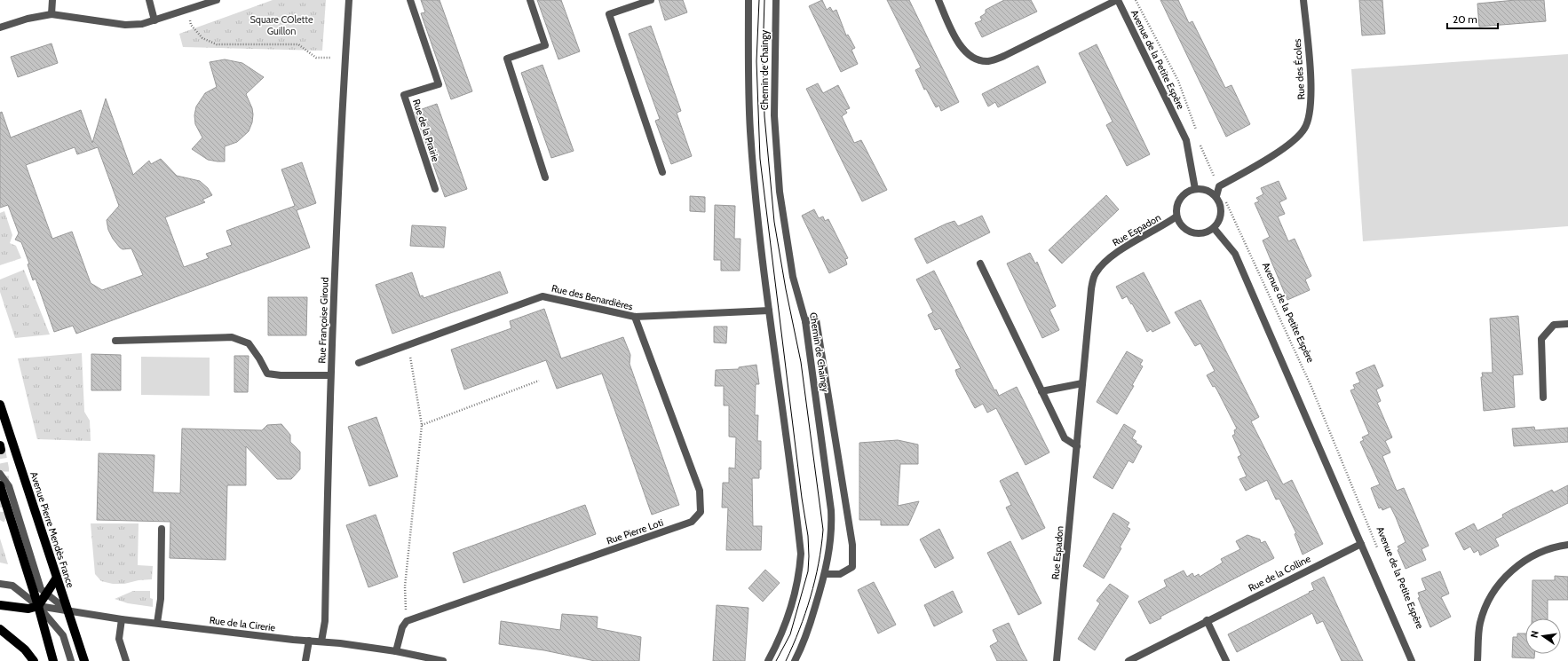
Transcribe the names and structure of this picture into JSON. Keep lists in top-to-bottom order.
{
  "streets": {
    "main road": ["Avenue Pierre Mendès France"],
    "street": [
      "Avenue de la Petite Espère",
      "Rue des Écoles",
      "Chemin de Chaingy",
      "Rue de la Prairie",
      "Rue Espadon",
      "Rue des Benardières",
      "Rue Françoise Giroud",
      "Rue Pierre Loti",
      "Rue de la Colline",
      "Rue de la Cirerie"
    ]
  },
  "crossings": [
    ["Avenue de la Petite Espère", "Rue des Écoles"],
    ["Avenue de la Petite Espère", "Rue Espadon"],
    ["Chemin de Chaingy", "Rue des Benardières"],
    ["Rue des Benardières", "Rue Pierre Loti"],
    ["Rue Françoise Giroud", "Rue de la Cirerie"],
    ["Avenue Pierre Mendès France", "Rue de la Cirerie"]
  ],
  "parks": ["Square COlette Guillon"],
  "scale_bar": "20 m",
  "north": "left"
}
